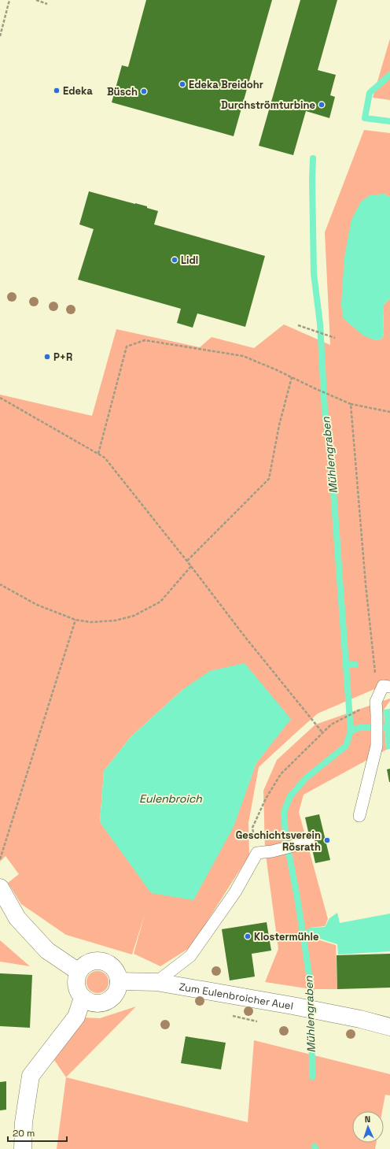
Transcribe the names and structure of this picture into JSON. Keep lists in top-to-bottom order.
{
  "streets": {
    "street": ["Zum Eulenbroicher Auel"]
  },
  "water": ["Mühlengraben", "Eulenbroich"],
  "places": [
    "Edeka Breidohr",
    "Edeka",
    "Büsch",
    "Durchströmturbine",
    "Lidl",
    "P+R",
    "Geschichtsverein Rösrath",
    "Klostermühle"
  ],
  "scale_bar": "20 m",
  "north": "top"
}
